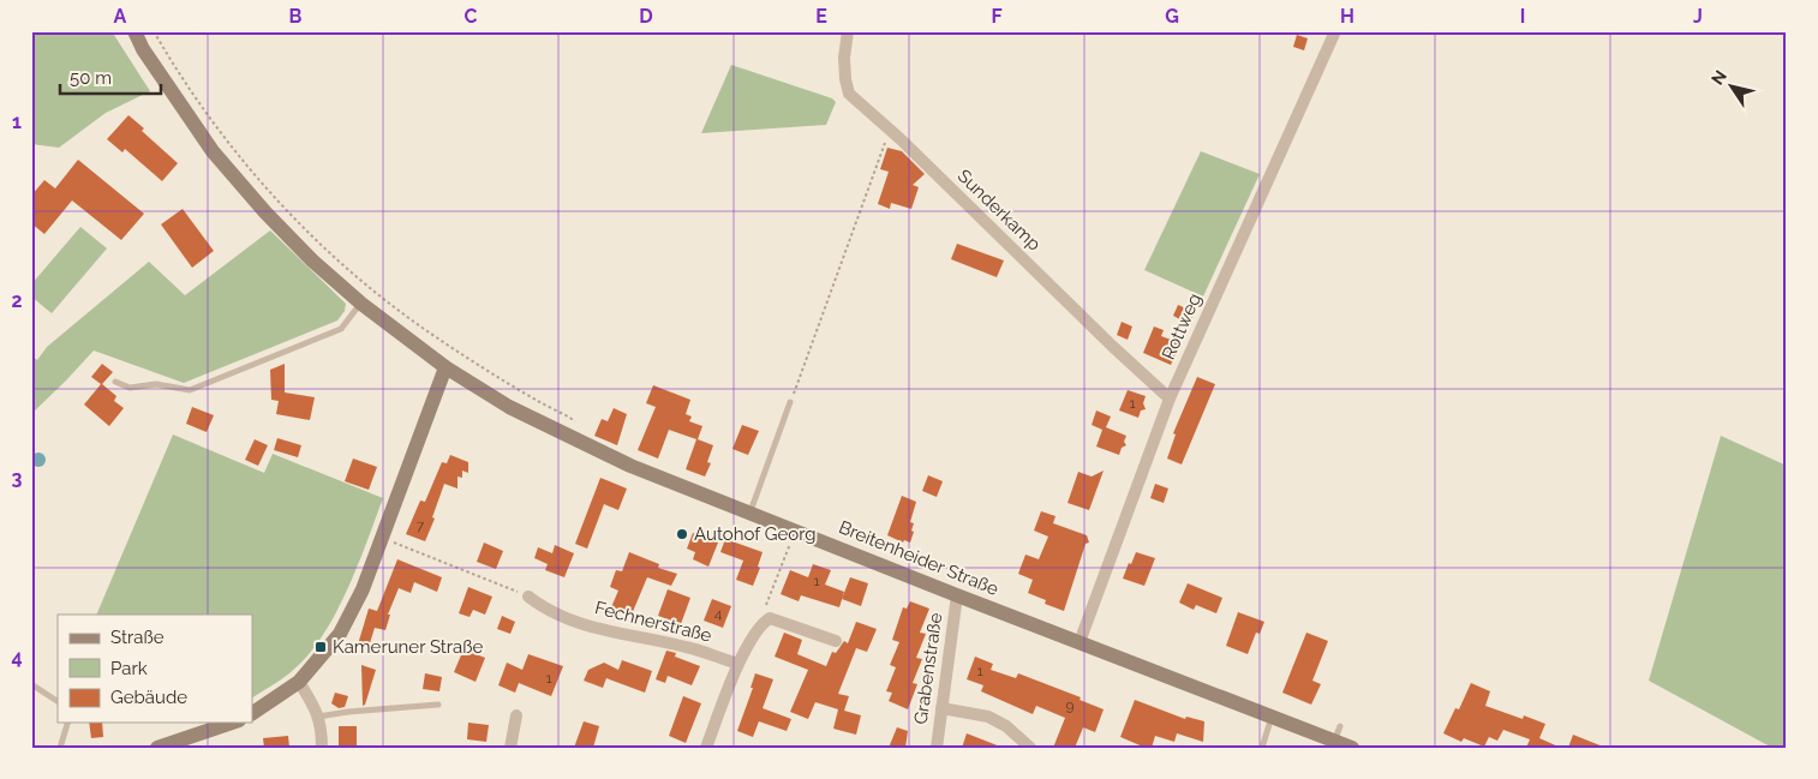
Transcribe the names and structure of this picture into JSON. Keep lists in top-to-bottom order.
{
  "streets": {
    "street": [
      "Sunderkamp",
      "Rottweg",
      "Breitenheider Straße",
      "Fechnerstraße",
      "Grabenstraße"
    ]
  },
  "crossings": [
    ["Sunderkamp", "Rottweg"],
    ["Rottweg", "Breitenheider Straße"],
    ["Breitenheider Straße", "Grabenstraße"]
  ],
  "places": {
    "other": ["Autohof Georg"],
    "transit": ["Kameruner Straße"]
  },
  "house_numbers": [
    "1",
    "7",
    "1",
    "4",
    "1",
    "1",
    "9"
  ],
  "legend": ["Straße", "Park", "Gebäude"],
  "scale_bar": "50 m",
  "north": "top left",
  "grid": {
    "columns": [
      "A",
      "B",
      "C",
      "D",
      "E",
      "F",
      "G",
      "H",
      "I",
      "J"
    ],
    "rows": [
      "1",
      "2",
      "3",
      "4"
    ]
  }
}
